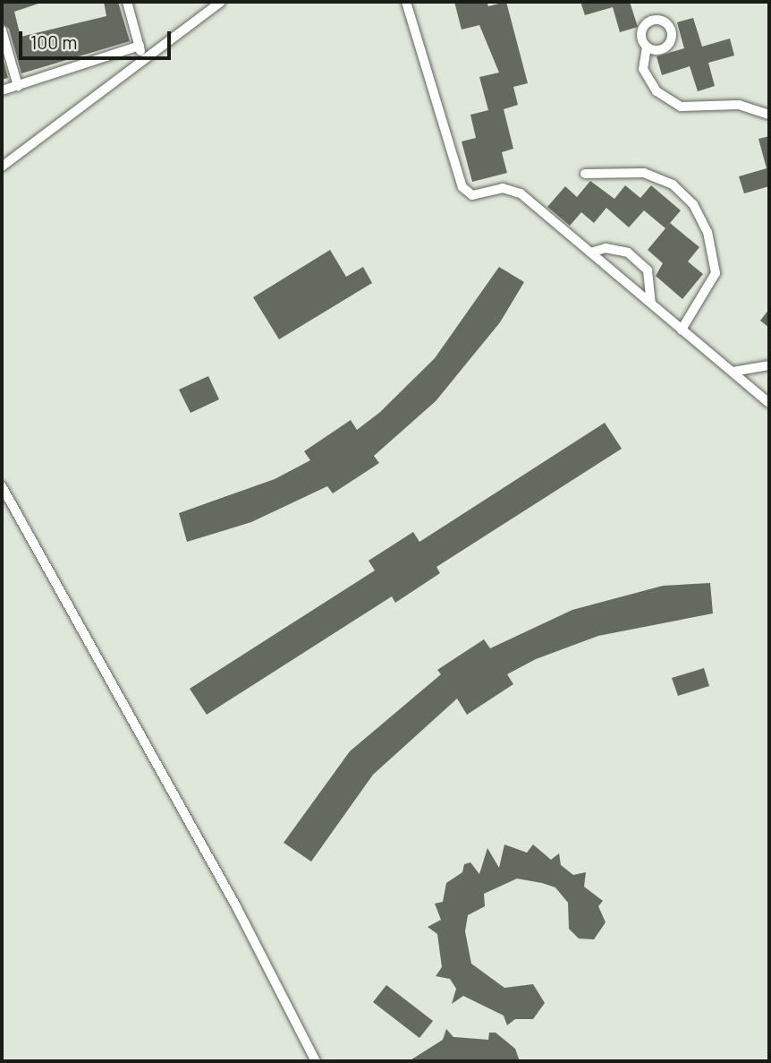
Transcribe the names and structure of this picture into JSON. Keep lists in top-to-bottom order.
{
  "scale_bar": "100 m"
}
